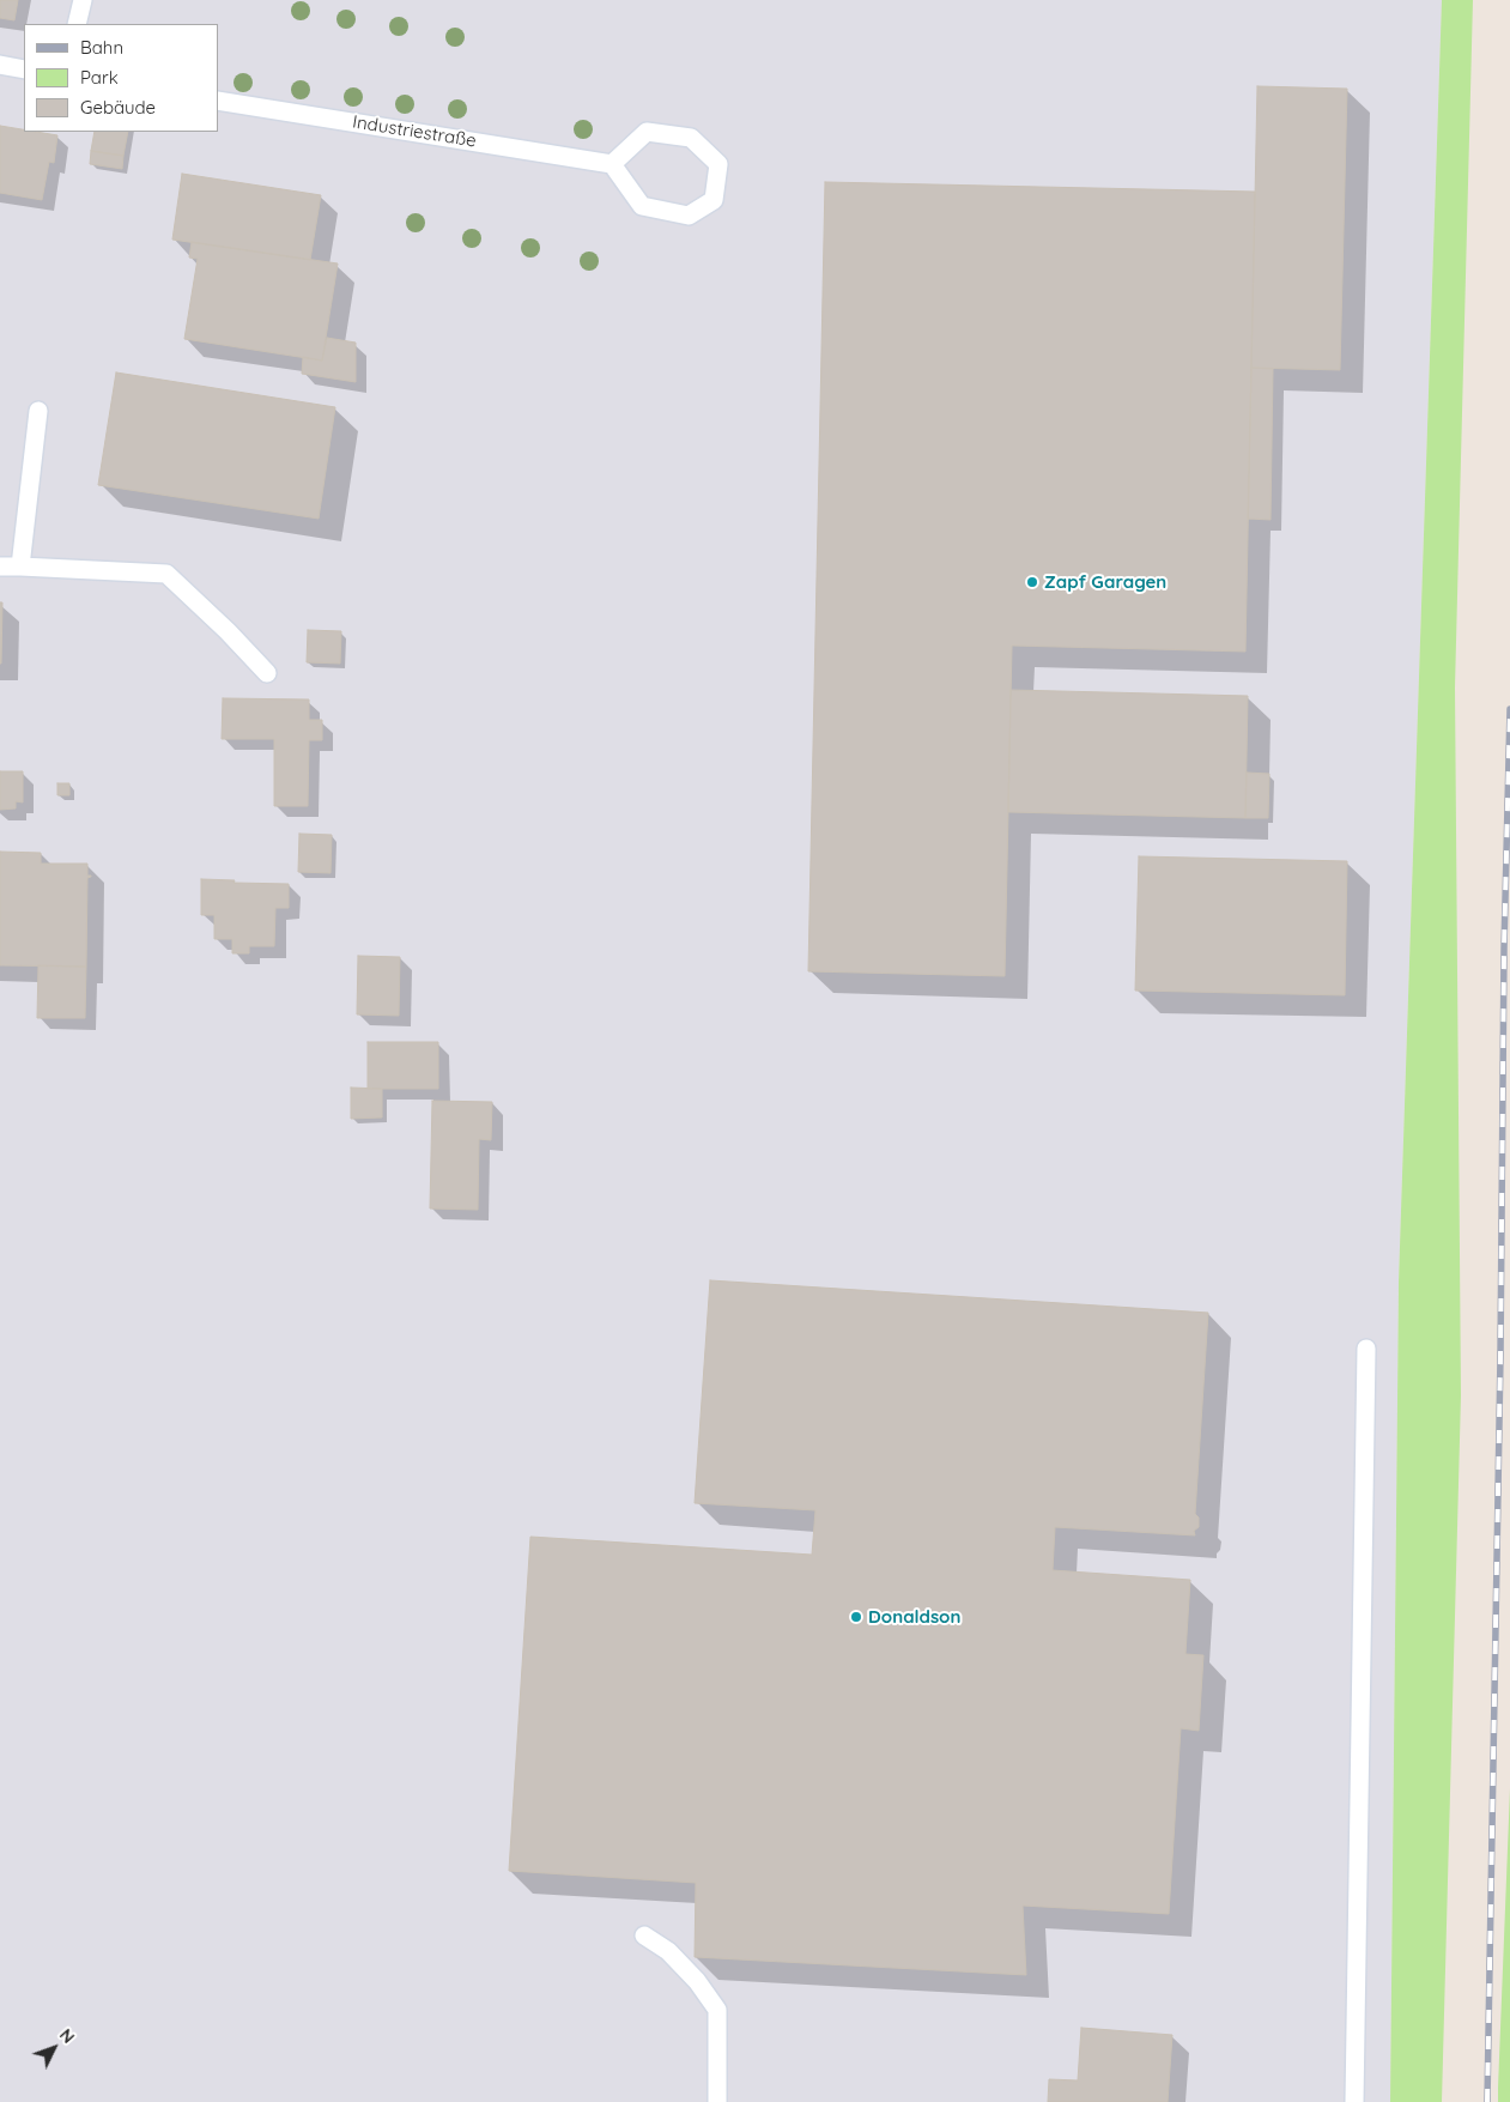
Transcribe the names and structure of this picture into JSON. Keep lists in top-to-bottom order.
{
  "streets": {
    "lane": ["Industriestraße"]
  },
  "places": ["Zapf Garagen", "Donaldson"],
  "legend": ["Bahn", "Park", "Gebäude"],
  "north": "top right"
}
